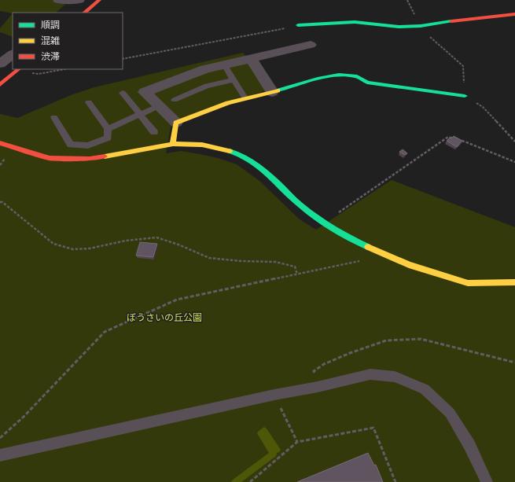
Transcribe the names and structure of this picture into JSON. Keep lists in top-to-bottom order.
{
  "parks": ["ぼうさいの丘公園"],
  "legend": ["順調", "混雑", "渋滞"]
}
